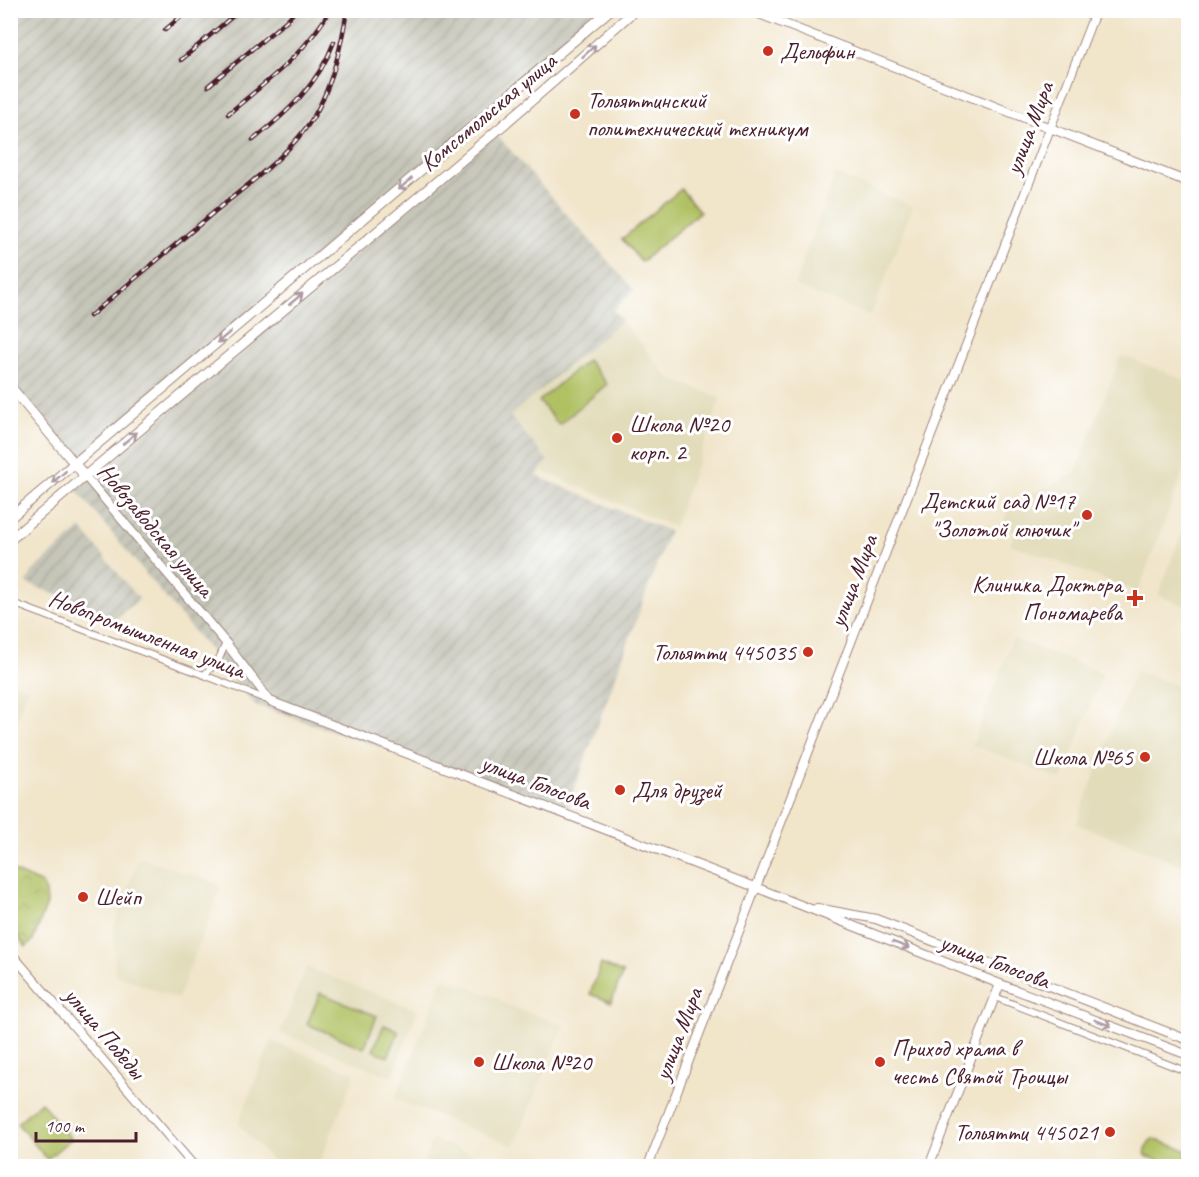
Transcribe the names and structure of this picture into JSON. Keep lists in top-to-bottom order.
{
  "streets": {
    "main road": [
      "Комсомольская улица",
      "улица Мира",
      "Новозаводская улица",
      "улица Голосова",
      "улица Победы"
    ],
    "street": ["Новопромышленная улица"]
  },
  "crossings": [
    ["Комсомольская улица", "Новозаводская улица"],
    ["улица Мира", "улица Голосова"],
    ["Новозаводская улица", "Новопромышленная улица"],
    ["Новозаводская улица", "улица Голосова"],
    ["Новопромышленная улица", "улица Голосова"]
  ],
  "places": {
    "other": [
      "Дельфин",
      "Тольяттинский политехнический техникум",
      "Школа №20 корп. 2",
      "Детский сад №17 \"Золотой ключик\"",
      "Тольятти 445035",
      "Школа №65",
      "Для друзей",
      "Шейп",
      "Школа №20",
      "Приход храма в честь Святой Троицы",
      "Тольятти 445021"
    ],
    "health": ["Клиника Доктора Пономарева"]
  },
  "scale_bar": "100 m"
}
